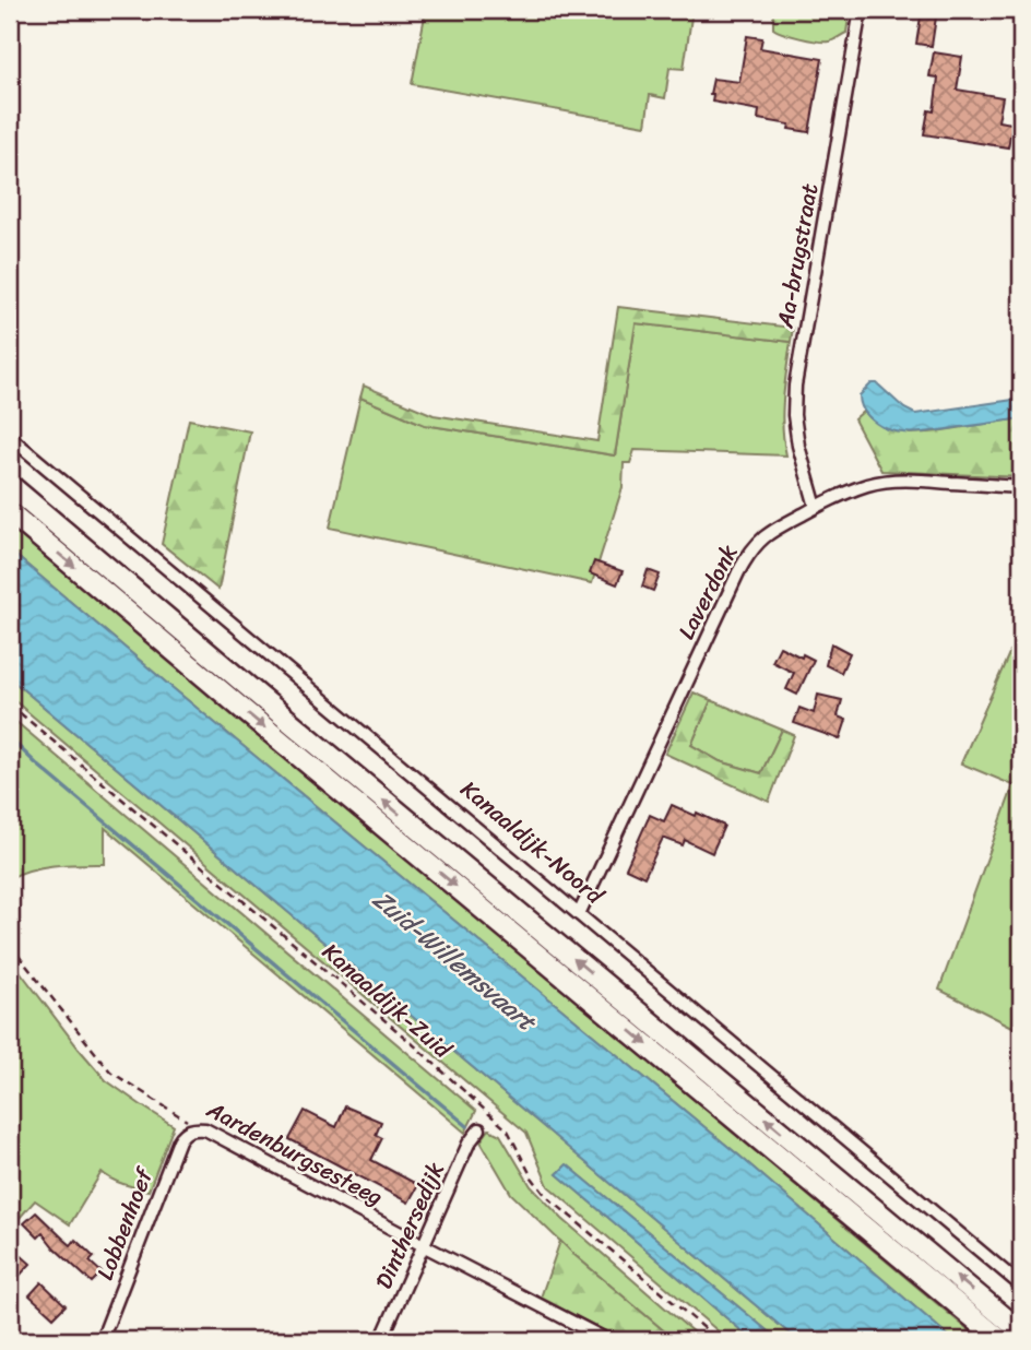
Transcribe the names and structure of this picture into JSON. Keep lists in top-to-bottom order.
{
  "streets": {
    "street": [
      "Aa-brugstraat",
      "Laverdonk",
      "Kanaaldijk-Noord",
      "Aardenburgsesteeg",
      "Lobbenhoef",
      "Dinthersedijk"
    ],
    "path": ["Kanaaldijk-Zuid"]
  },
  "crossings": [
    ["Aa-brugstraat", "Laverdonk"],
    ["Laverdonk", "Kanaaldijk-Noord"],
    ["Aardenburgsesteeg", "Lobbenhoef"],
    ["Aardenburgsesteeg", "Dinthersedijk"]
  ],
  "water": ["Zuid-Willemsvaart"]
}
